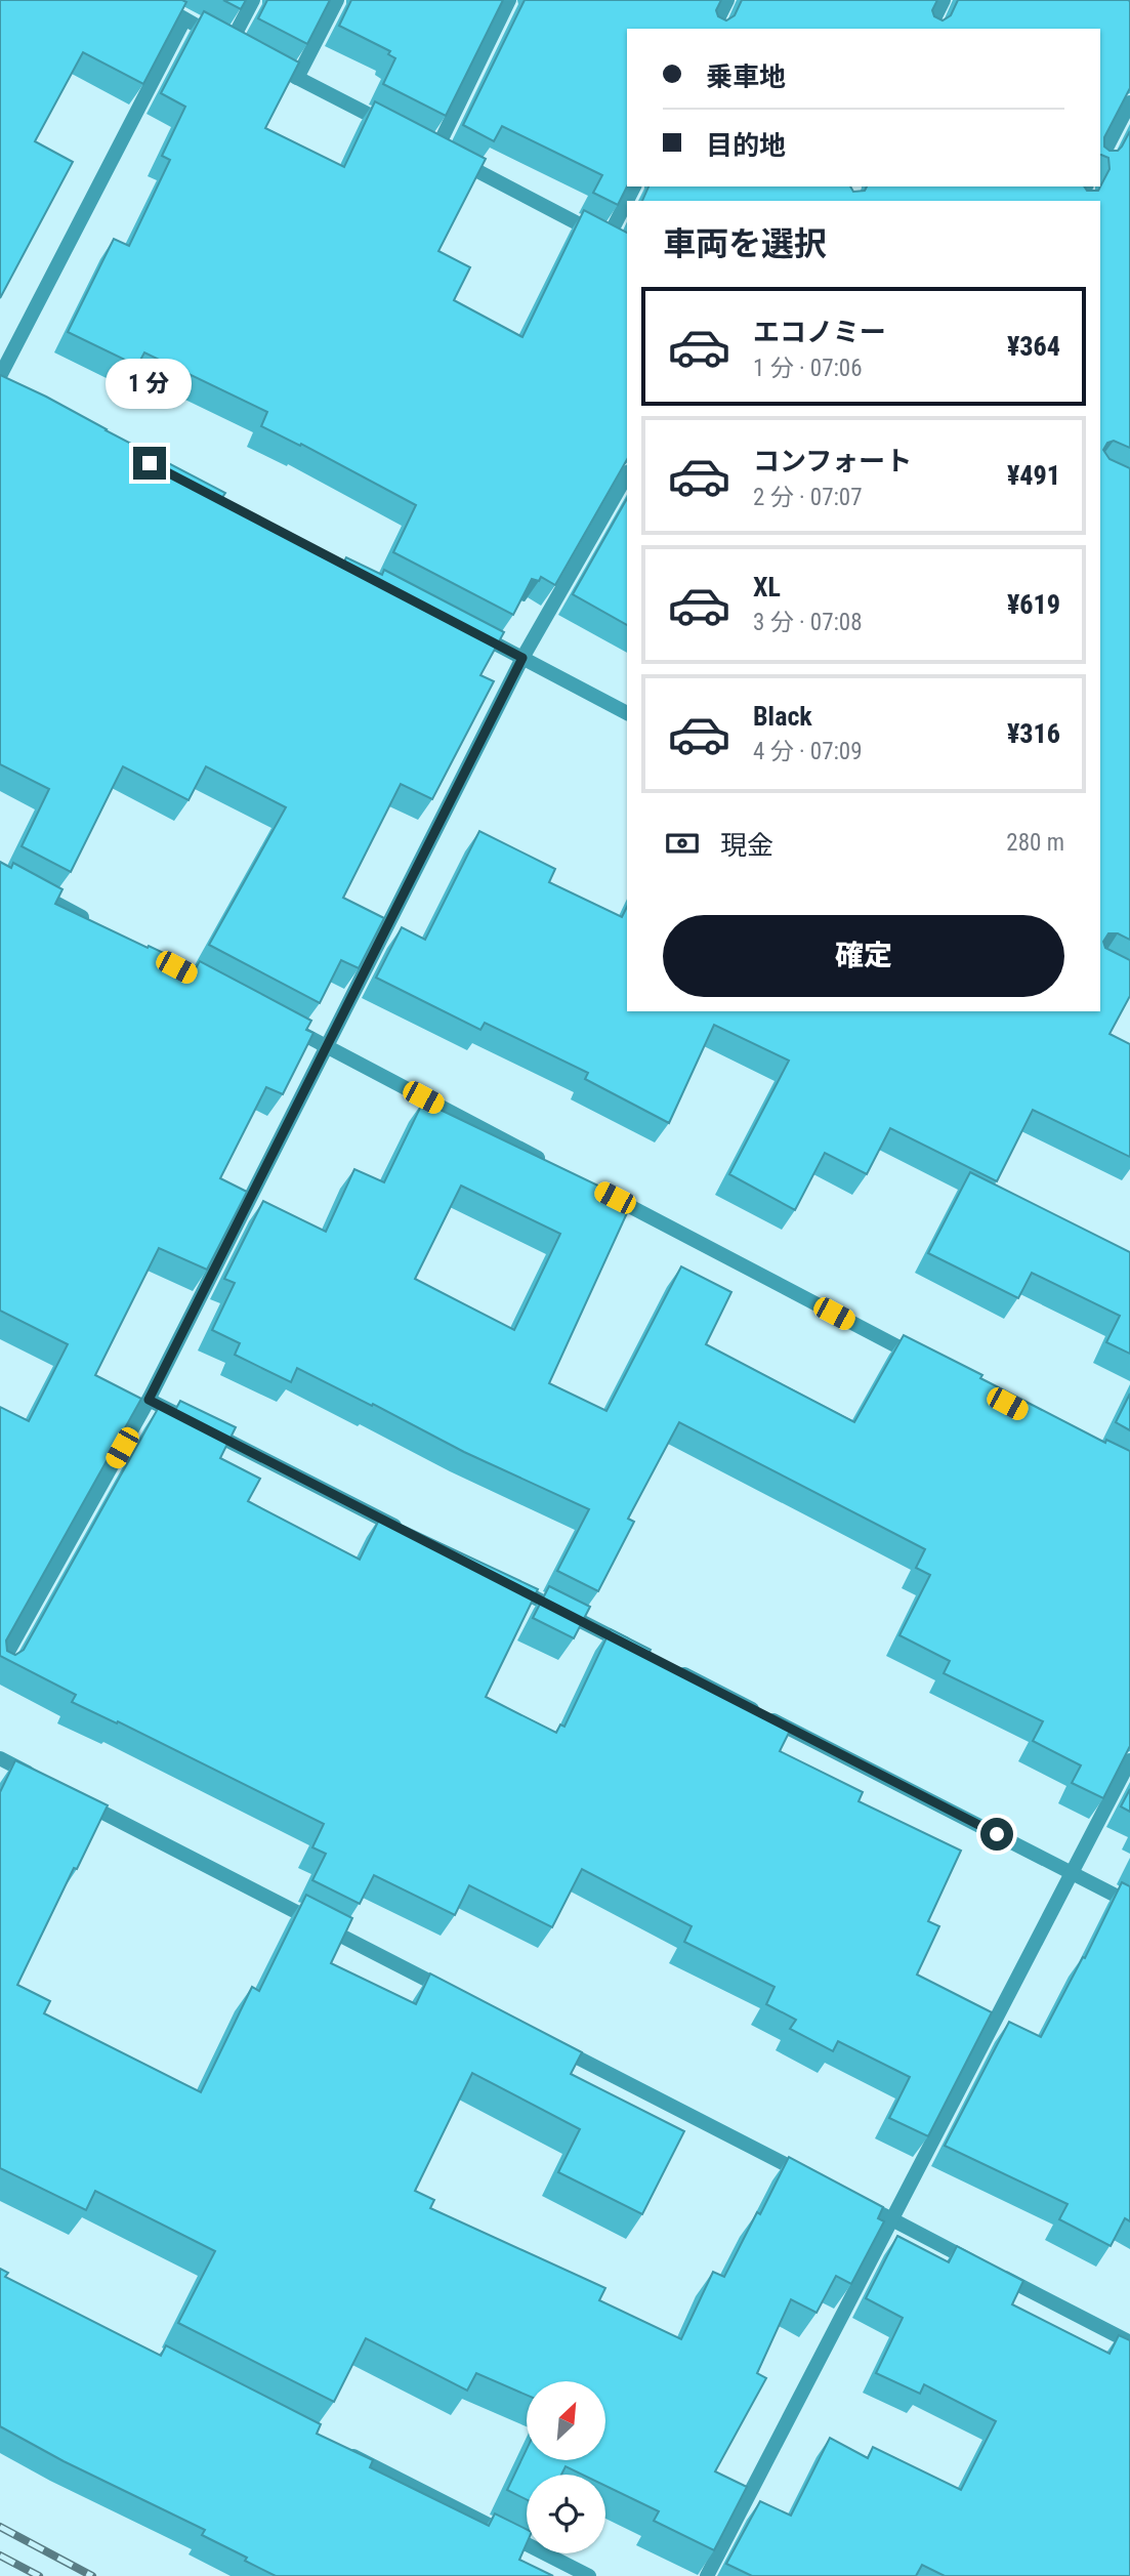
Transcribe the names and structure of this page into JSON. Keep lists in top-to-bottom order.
{
  "north": "top right",
  "page": {
    "banner": ["乗車地", "目的地"],
    "heading": "車両を選択",
    "list": [
      {
        "name": "エコノミー",
        "note": "1 分 · 07:06",
        "value": "¥364"
      },
      {
        "name": "コンフォート",
        "note": "2 分 · 07:07",
        "value": "¥491"
      },
      {
        "name": "XL",
        "note": "3 分 · 07:08",
        "value": "¥619"
      },
      {
        "name": "Black",
        "note": "4 分 · 07:09",
        "value": "¥316"
      }
    ],
    "bubble": "1 分",
    "pay": ["現金", "280 m"],
    "buttons": "確定"
  }
}
